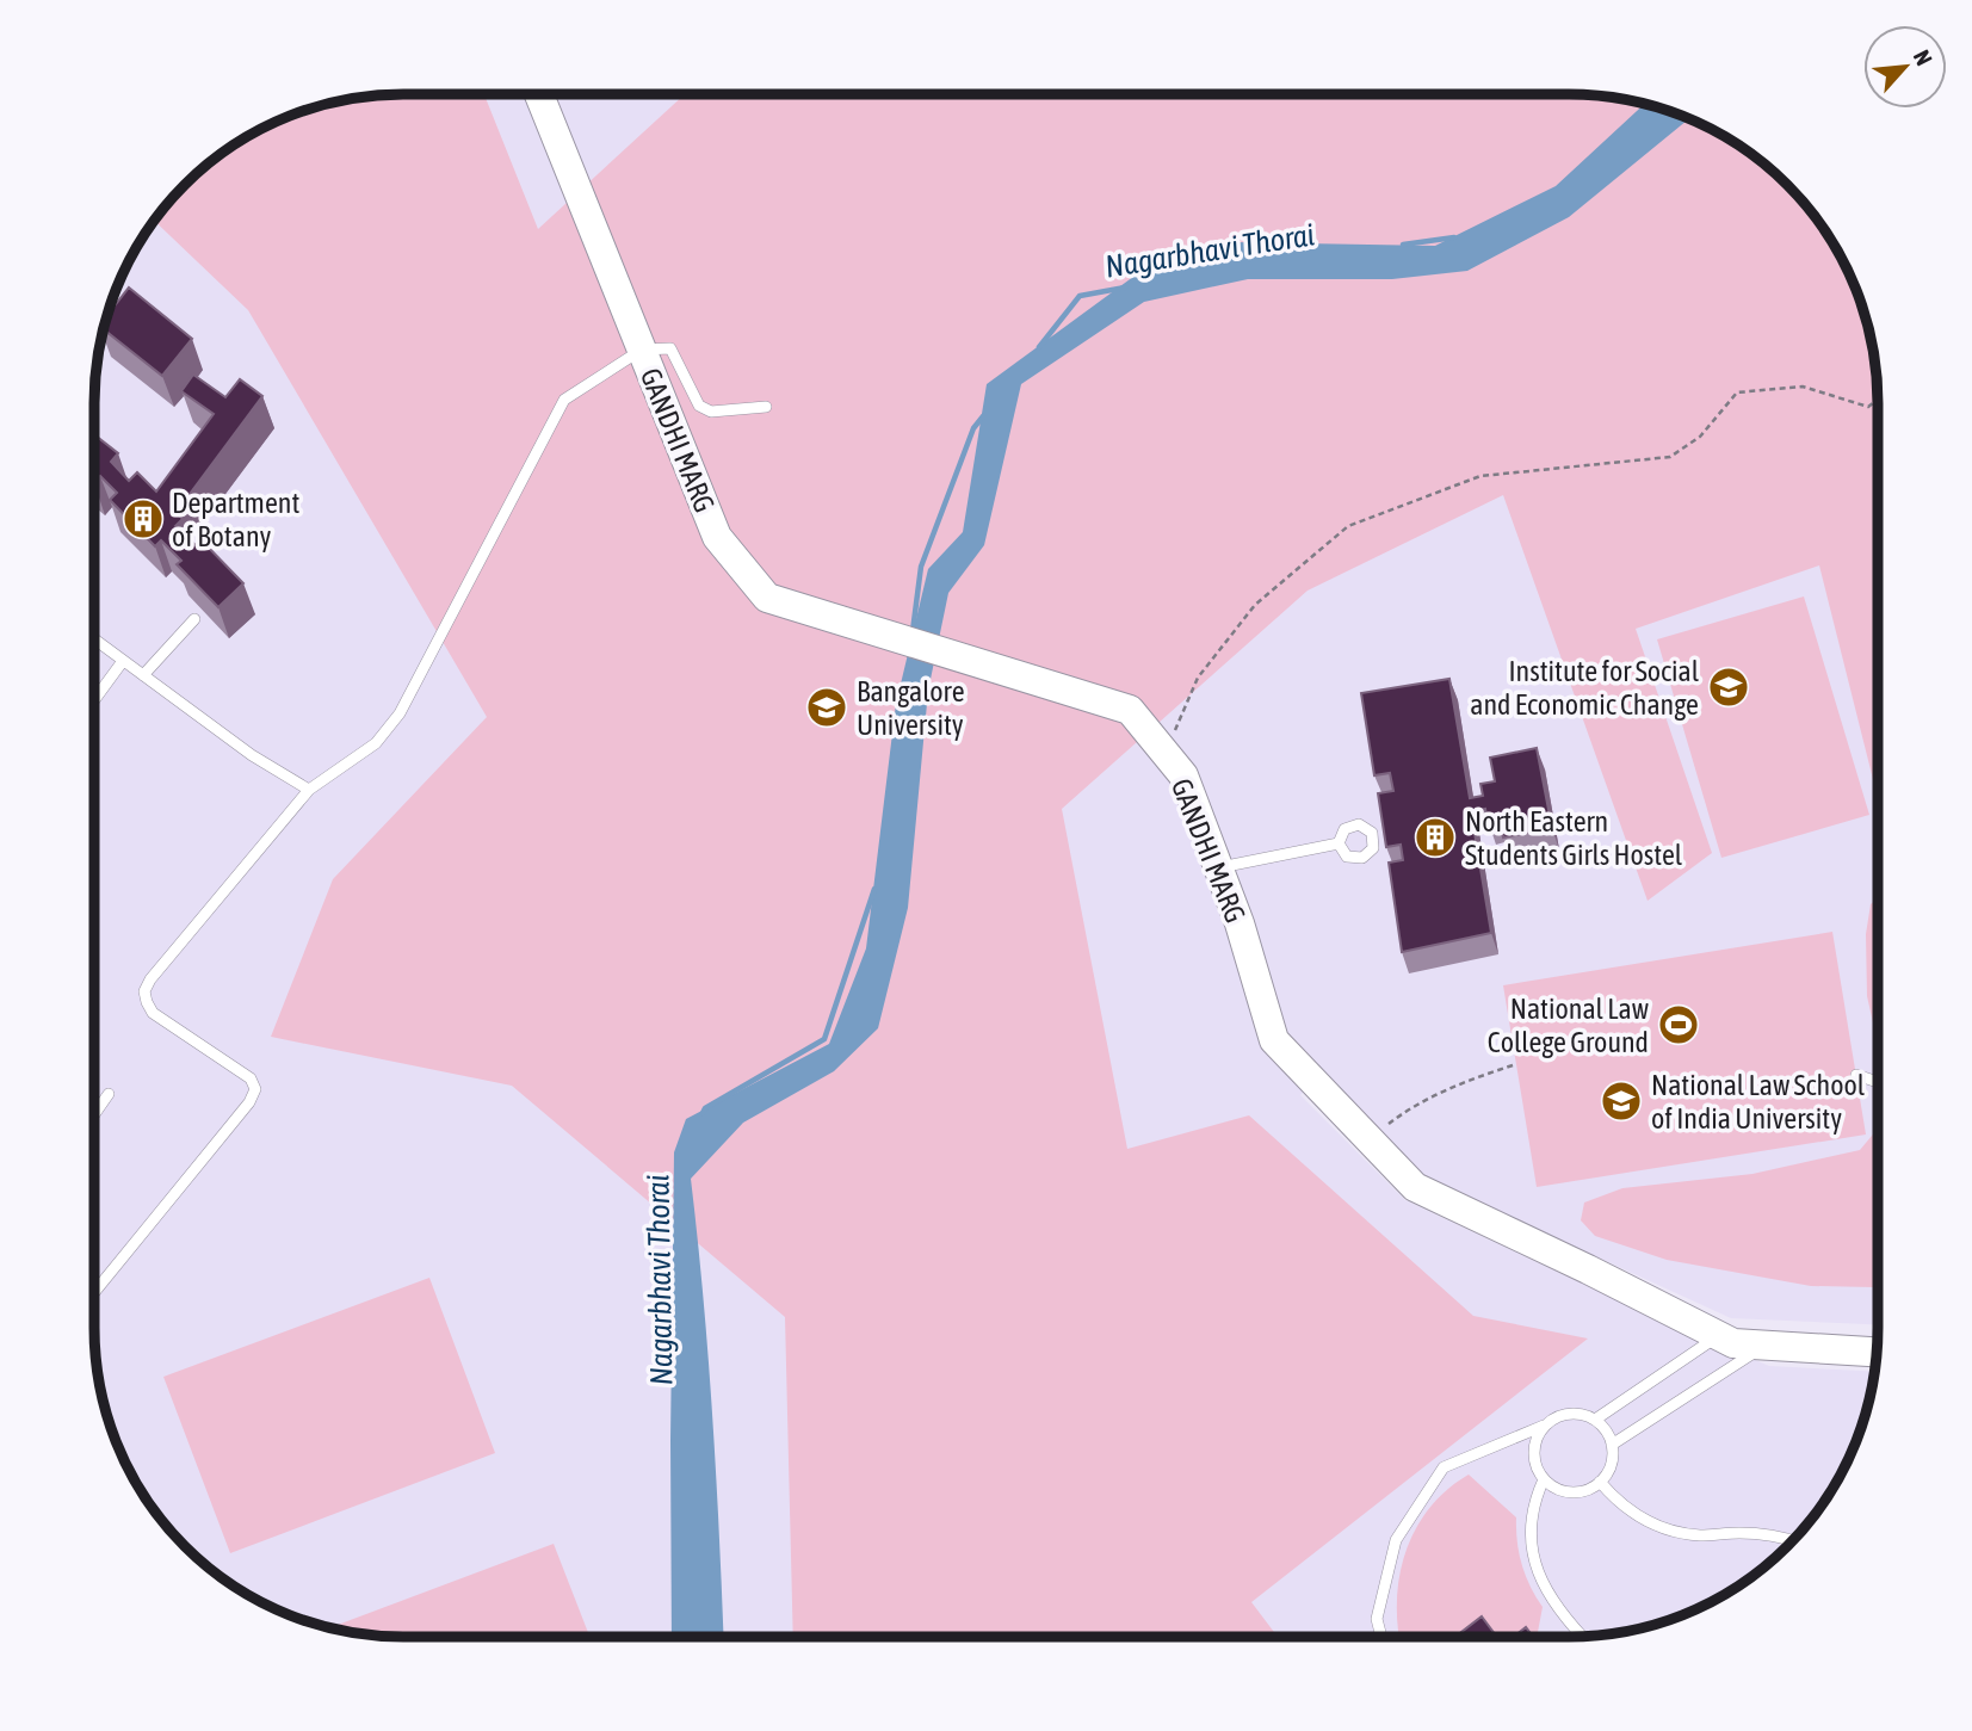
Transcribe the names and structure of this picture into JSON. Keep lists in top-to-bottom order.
{
  "streets": {
    "main road": ["GANDHI MARG"]
  },
  "water": ["Nagarbhavi Thorai"],
  "places": {
    "building": ["Department of Botany", "North Eastern Students Girls Hostel"],
    "school or university": ["Institute for Social and Economic Change", "Bangalore University", "National Law School of India University"],
    "sports": ["National Law College Ground"]
  },
  "north": "top right"
}
